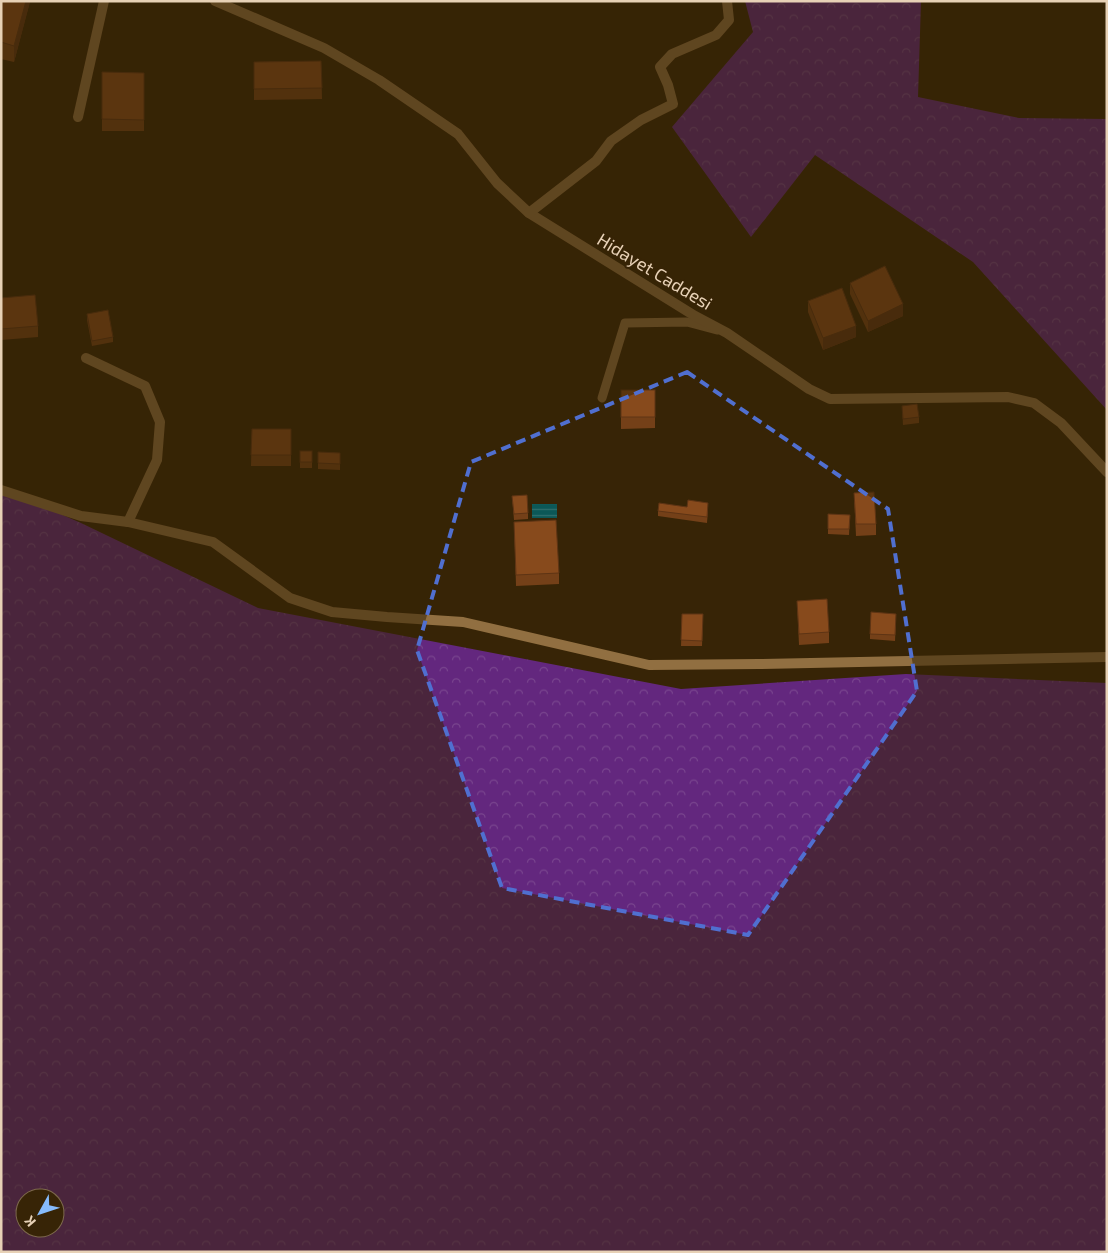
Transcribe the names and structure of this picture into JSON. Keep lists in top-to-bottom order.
{
  "streets": {
    "street": ["Hidayet Caddesi"]
  },
  "north": "bottom left"
}
